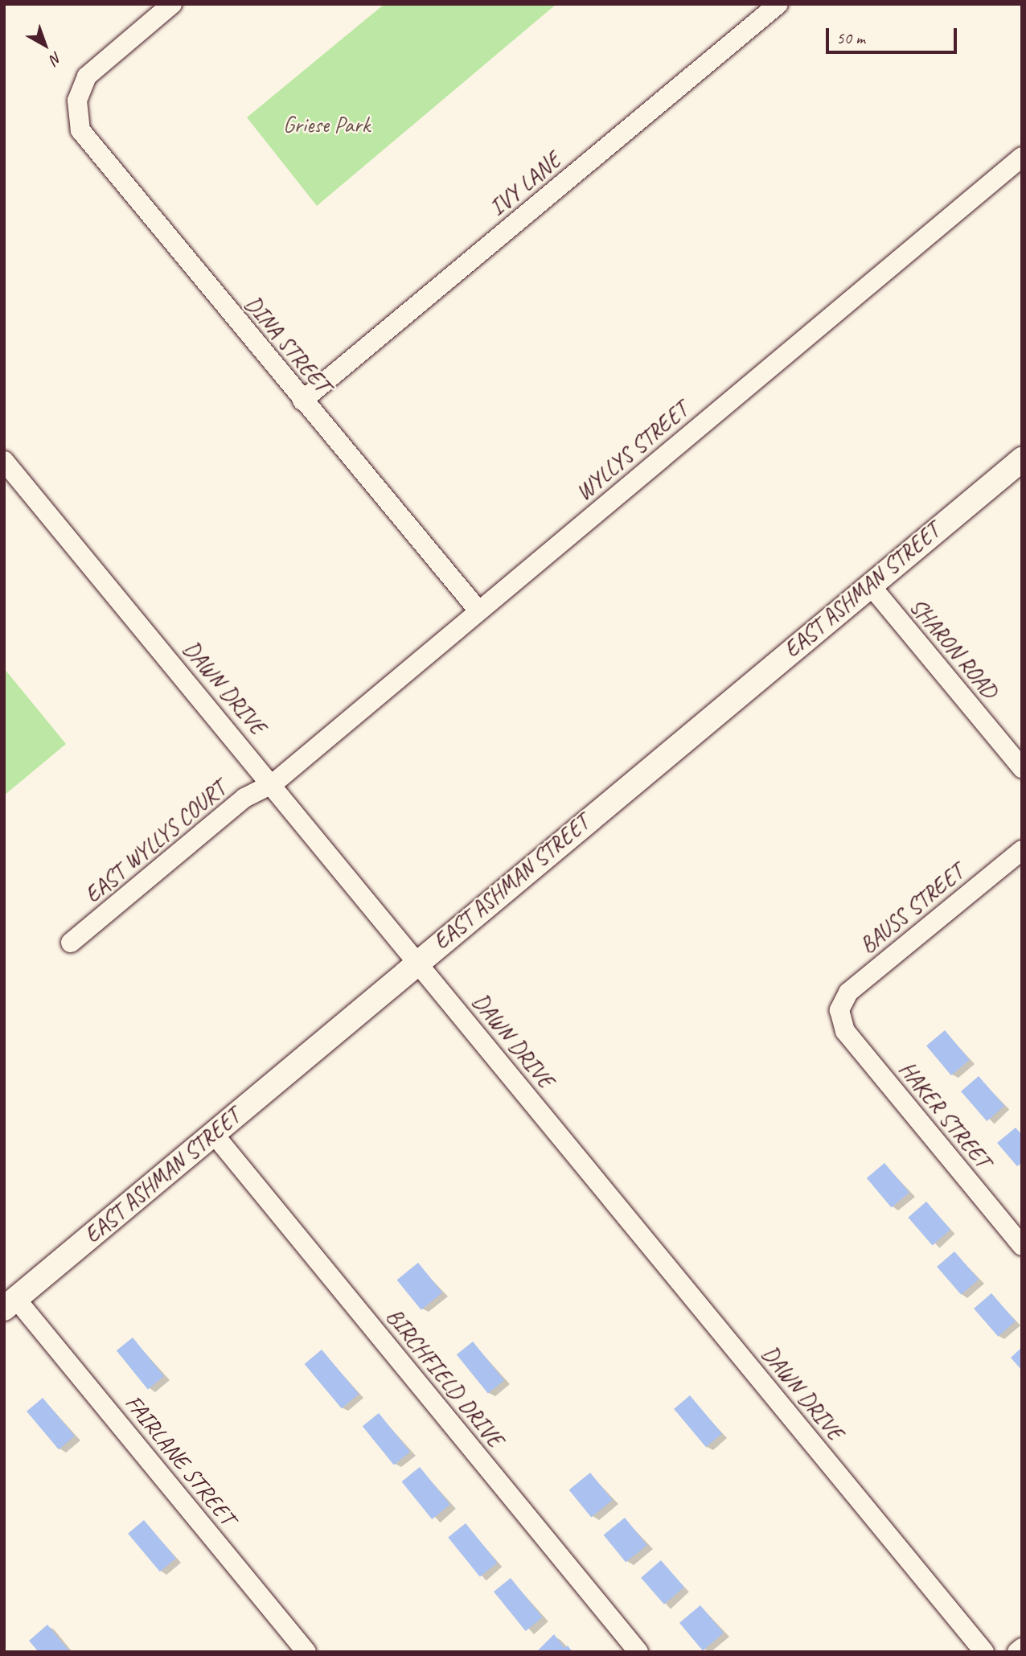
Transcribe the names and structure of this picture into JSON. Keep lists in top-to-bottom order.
{
  "streets": {
    "street": [
      "IVY LANE",
      "DINA STREET",
      "WYLLYS STREET",
      "EAST ASHMAN STREET",
      "SHARON ROAD",
      "DAWN DRIVE",
      "EAST WYLLYS COURT",
      "BAUSS STREET",
      "HAKER STREET",
      "BIRCHFIELD DRIVE",
      "FAIRLANE STREET"
    ]
  },
  "crossings": [
    ["IVY LANE", "DINA STREET"],
    ["DINA STREET", "WYLLYS STREET"],
    ["WYLLYS STREET", "DAWN DRIVE"],
    ["WYLLYS STREET", "EAST WYLLYS COURT"],
    ["EAST ASHMAN STREET", "SHARON ROAD"],
    ["EAST ASHMAN STREET", "DAWN DRIVE"],
    ["EAST ASHMAN STREET", "BIRCHFIELD DRIVE"],
    ["EAST ASHMAN STREET", "FAIRLANE STREET"],
    ["DAWN DRIVE", "EAST WYLLYS COURT"],
    ["BAUSS STREET", "HAKER STREET"]
  ],
  "parks": ["Griese Park"],
  "scale_bar": "50 m",
  "north": "bottom right"
}
